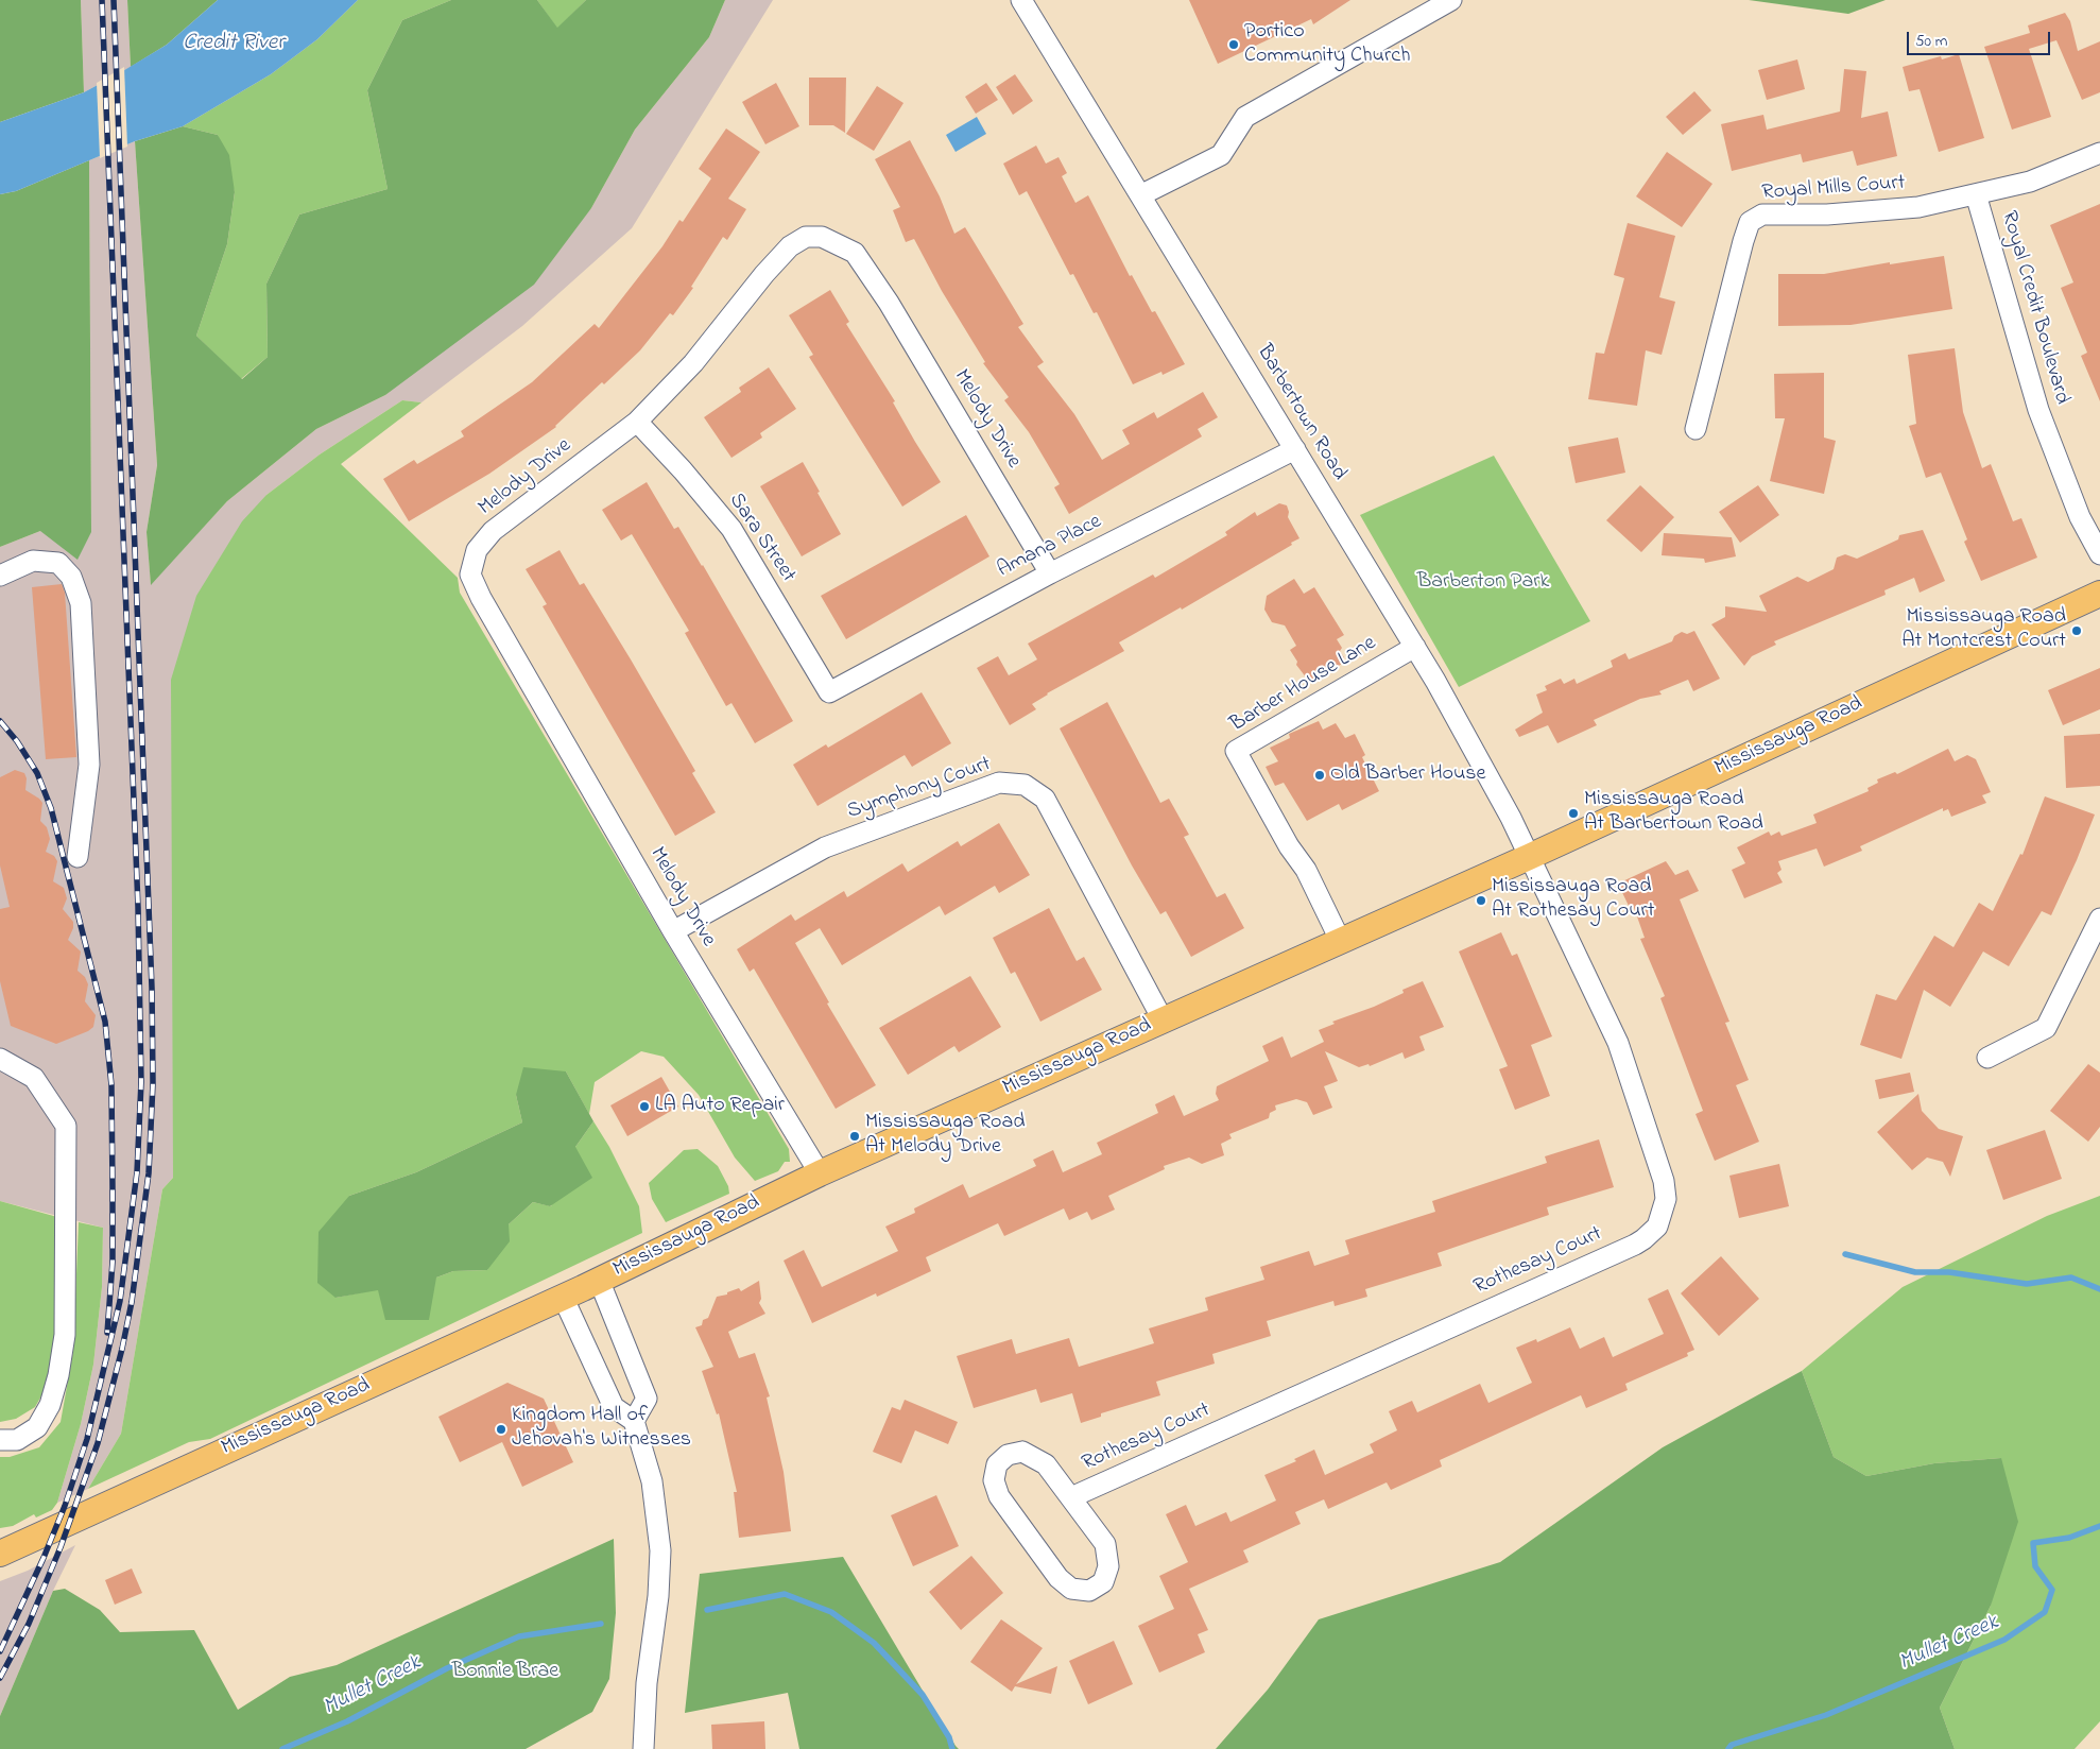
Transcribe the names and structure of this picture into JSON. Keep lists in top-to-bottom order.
{
  "streets": {
    "main road": ["Mississauga Road"],
    "street": [
      "Royal Mills Court",
      "Royal Credit Boulevard",
      "Barbertown Road",
      "Melody Drive",
      "Sara Street",
      "Amana Place",
      "Barber House Lane",
      "Symphony Court",
      "Rothesay Court"
    ]
  },
  "crossings": [
    ["Royal Mills Court", "Royal Credit Boulevard"],
    ["Barbertown Road", "Amana Place"],
    ["Barbertown Road", "Barber House Lane"],
    ["Barbertown Road", "Mississauga Road"],
    ["Barbertown Road", "Rothesay Court"],
    ["Melody Drive", "Sara Street"],
    ["Melody Drive", "Amana Place"],
    ["Melody Drive", "Mississauga Road"],
    ["Melody Drive", "Symphony Court"],
    ["Sara Street", "Amana Place"],
    ["Barber House Lane", "Mississauga Road"],
    ["Mississauga Road", "Symphony Court"],
    ["Mississauga Road", "Rothesay Court"]
  ],
  "water": ["Credit River", "Mullet Creek"],
  "parks": ["Barberton Park", "Bonnie Brae"],
  "places": [
    "Portico Community Church",
    "Mississauga Road At Montcrest Court",
    "Old Barber House",
    "Mississauga Road At Barbertown Road",
    "Mississauga Road At Rothesay Court",
    "LA Auto Repair",
    "Mississauga Road At Melody Drive",
    "Kingdom Hall of Jehovah's Witnesses"
  ],
  "scale_bar": "50 m"
}
